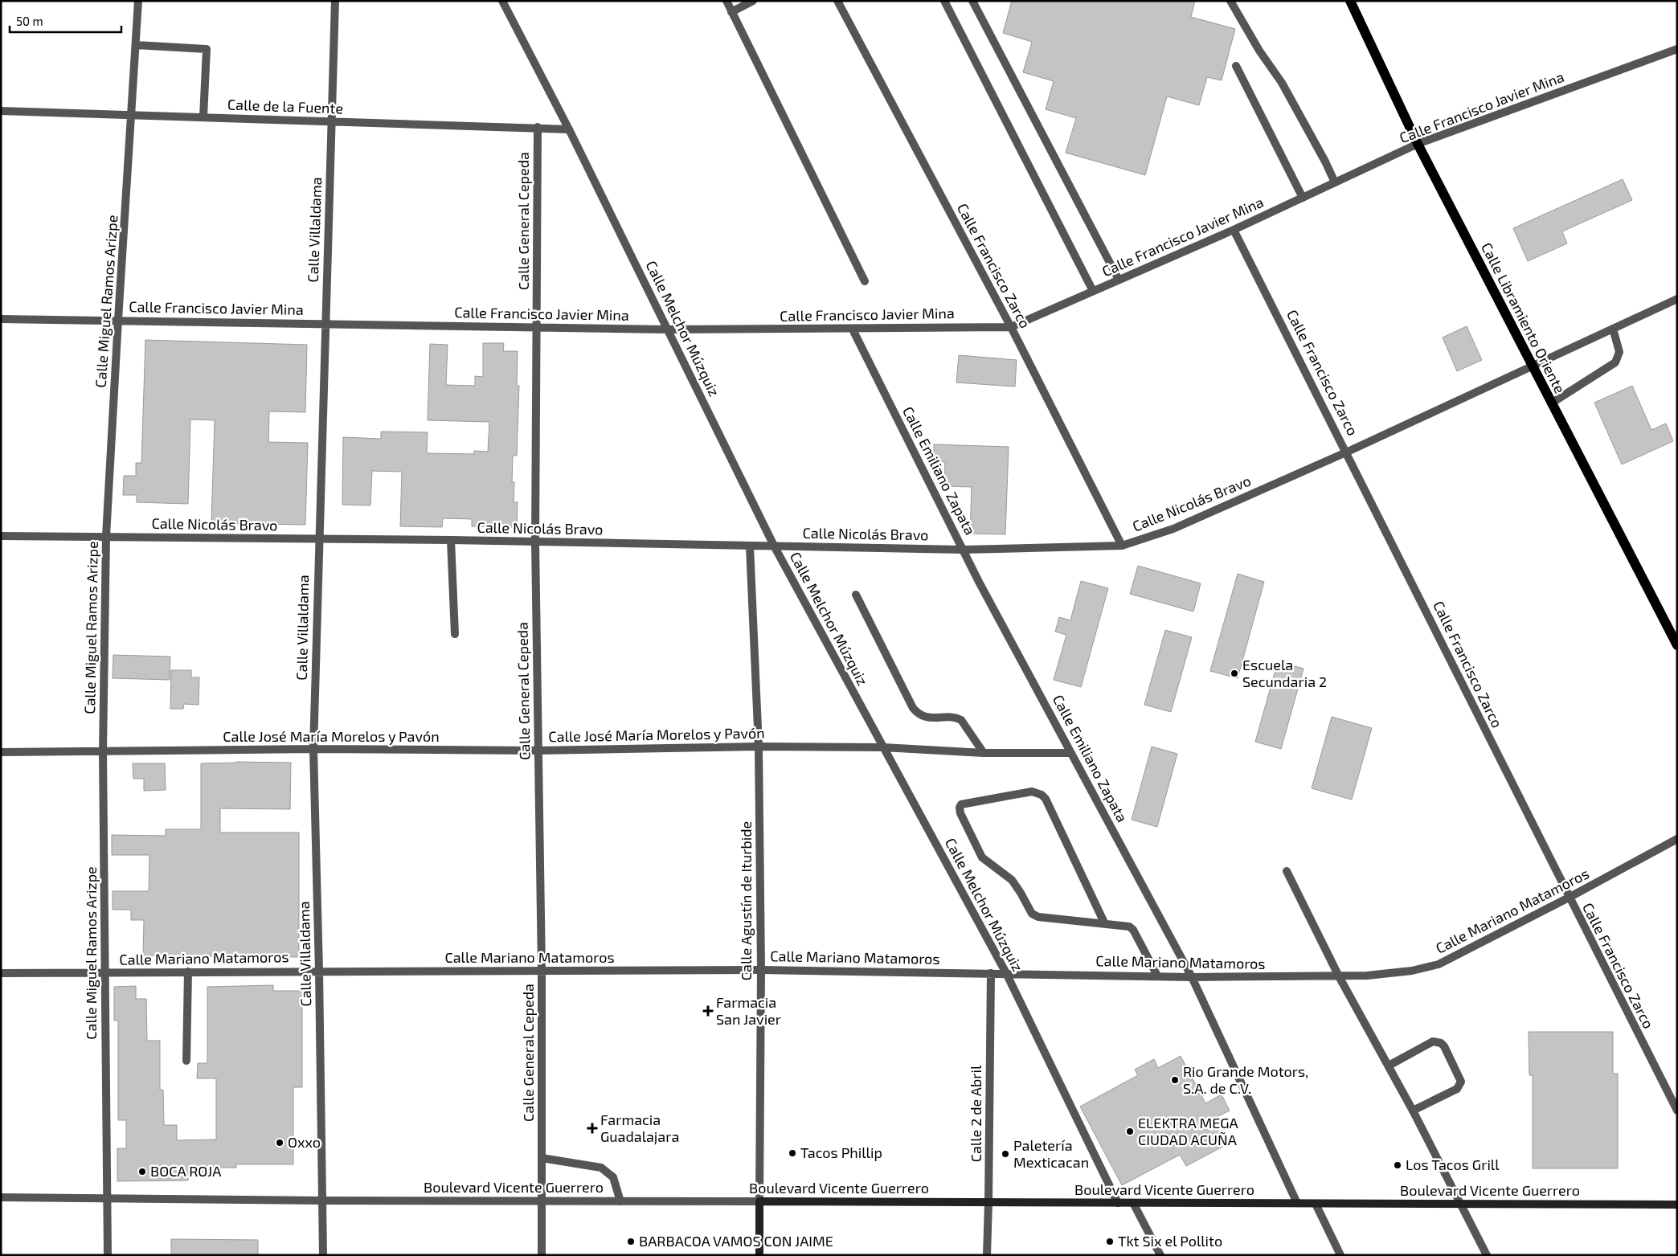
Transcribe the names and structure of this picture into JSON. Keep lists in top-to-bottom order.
{
  "streets": {
    "main road": ["Calle Libramiento Oriente", "Calle Agustín de Iturbide", "Boulevard Vicente Guerrero"],
    "street": [
      "Calle de la Fuente",
      "Calle Francisco Javier Mina",
      "Calle General Cepeda",
      "Calle Villaldama",
      "Calle Francisco Zarco",
      "Calle Miguel Ramos Arizpe",
      "Calle Melchor Múzquiz",
      "Calle Emiliano Zapata",
      "Calle Nicolás Bravo",
      "Calle José María Morelos y Pavón",
      "Calle Mariano Matamoros",
      "Calle 2 de Abril"
    ]
  },
  "crossings": [
    ["Calle de la Fuente", "Calle General Cepeda"],
    ["Calle de la Fuente", "Calle Villaldama"],
    ["Calle de la Fuente", "Calle Miguel Ramos Arizpe"],
    ["Calle de la Fuente", "Calle Melchor Múzquiz"],
    ["Calle Francisco Javier Mina", "Calle General Cepeda"],
    ["Calle Francisco Javier Mina", "Calle Villaldama"],
    ["Calle Francisco Javier Mina", "Calle Francisco Zarco"],
    ["Calle Francisco Javier Mina", "Calle Miguel Ramos Arizpe"],
    ["Calle Francisco Javier Mina", "Calle Libramiento Oriente"],
    ["Calle Francisco Javier Mina", "Calle Melchor Múzquiz"],
    ["Calle Francisco Javier Mina", "Calle Emiliano Zapata"],
    ["Calle General Cepeda", "Calle Nicolás Bravo"],
    ["Calle General Cepeda", "Calle José María Morelos y Pavón"],
    ["Calle General Cepeda", "Calle Mariano Matamoros"],
    ["Calle General Cepeda", "Boulevard Vicente Guerrero"],
    ["Calle Villaldama", "Calle Nicolás Bravo"],
    ["Calle Villaldama", "Calle José María Morelos y Pavón"],
    ["Calle Villaldama", "Calle Mariano Matamoros"],
    ["Calle Villaldama", "Boulevard Vicente Guerrero"],
    ["Calle Francisco Zarco", "Calle Nicolás Bravo"],
    ["Calle Francisco Zarco", "Calle Mariano Matamoros"],
    ["Calle Miguel Ramos Arizpe", "Calle Nicolás Bravo"],
    ["Calle Miguel Ramos Arizpe", "Calle José María Morelos y Pavón"],
    ["Calle Miguel Ramos Arizpe", "Calle Mariano Matamoros"],
    ["Calle Miguel Ramos Arizpe", "Boulevard Vicente Guerrero"],
    ["Calle Libramiento Oriente", "Calle Nicolás Bravo"],
    ["Calle Melchor Múzquiz", "Calle Nicolás Bravo"],
    ["Calle Melchor Múzquiz", "Calle José María Morelos y Pavón"],
    ["Calle Melchor Múzquiz", "Calle Mariano Matamoros"],
    ["Calle Melchor Múzquiz", "Boulevard Vicente Guerrero"],
    ["Calle Emiliano Zapata", "Calle Nicolás Bravo"],
    ["Calle Emiliano Zapata", "Calle José María Morelos y Pavón"],
    ["Calle Emiliano Zapata", "Calle Mariano Matamoros"],
    ["Calle Emiliano Zapata", "Boulevard Vicente Guerrero"],
    ["Calle Nicolás Bravo", "Calle Agustín de Iturbide"],
    ["Calle José María Morelos y Pavón", "Calle Agustín de Iturbide"],
    ["Calle Agustín de Iturbide", "Calle Mariano Matamoros"],
    ["Calle Agustín de Iturbide", "Boulevard Vicente Guerrero"],
    ["Calle Mariano Matamoros", "Calle 2 de Abril"],
    ["Calle 2 de Abril", "Boulevard Vicente Guerrero"]
  ],
  "places": {
    "other": [
      "Escuela Secundaria 2",
      "Rio Grande Motors, S.A. de C.V.",
      "ELEKTRA MEGA CIUDAD ACUÑA",
      "Oxxo",
      "Tacos Phillip",
      "Paletería Mexticacan",
      "Los Tacos Grill",
      "BOCA ROJA",
      "BARBACOA VAMOS CON JAIME",
      "Tkt Six el Pollito"
    ],
    "health": ["Farmacia San Javier", "Farmacia Guadalajara"]
  },
  "scale_bar": "50 m"
}
